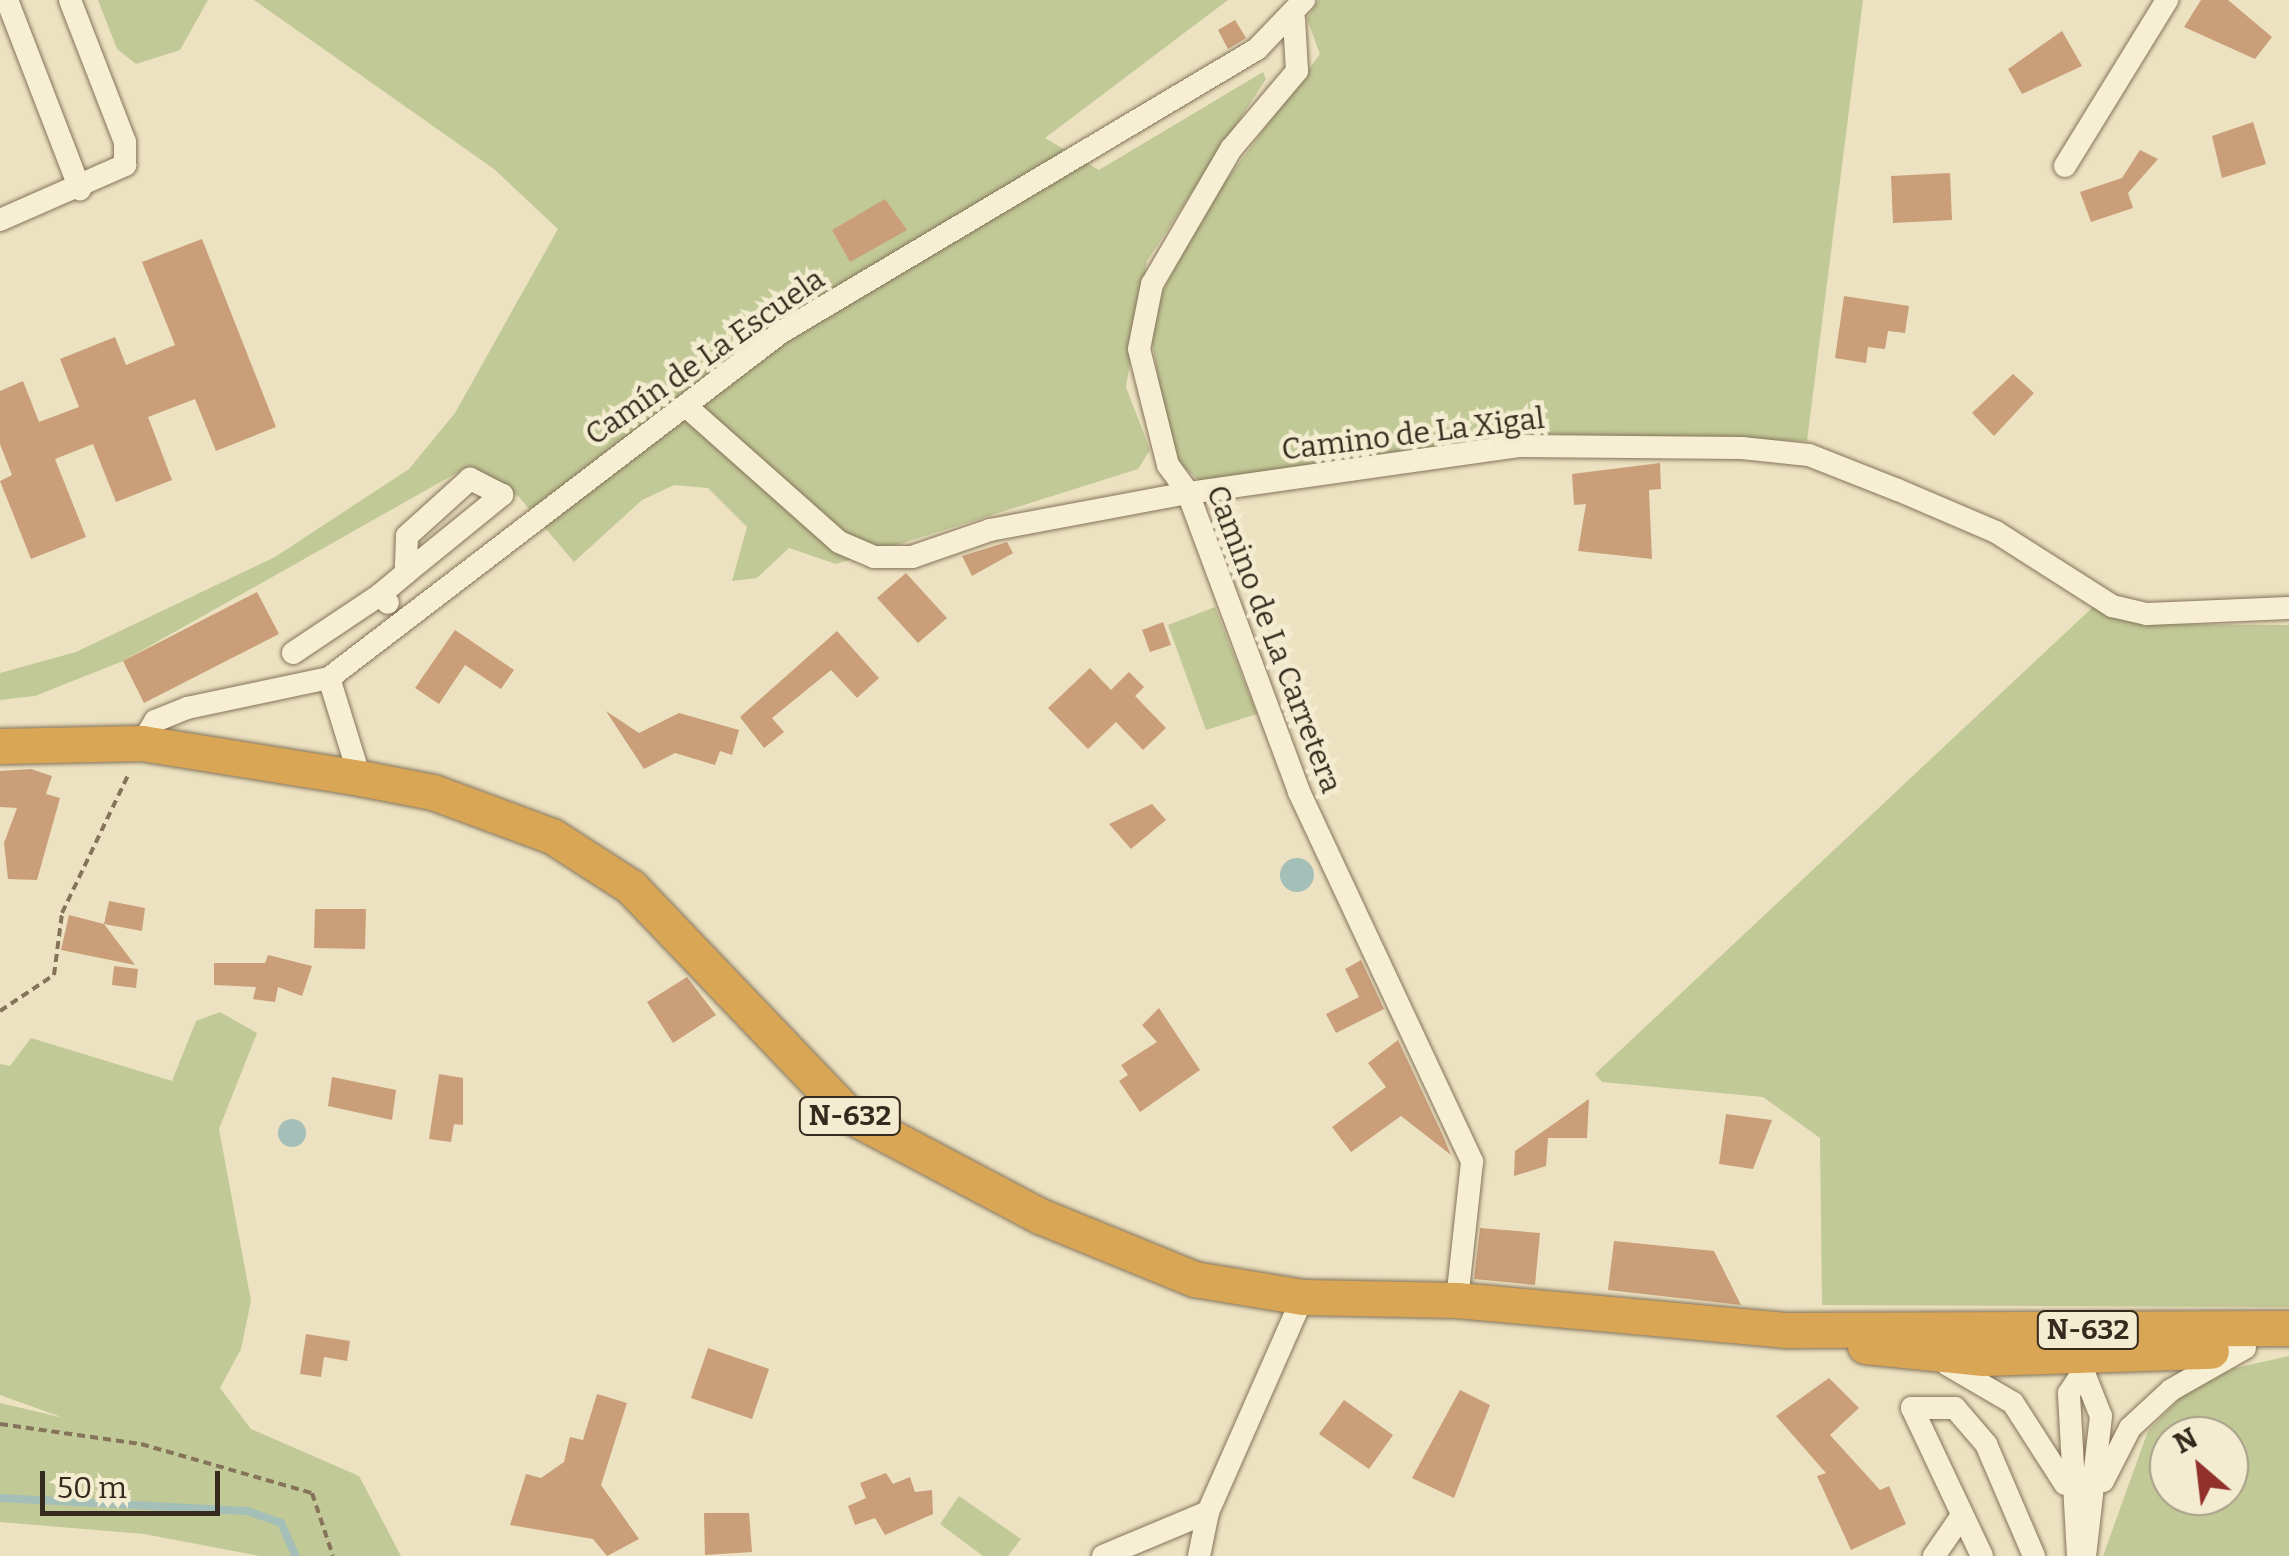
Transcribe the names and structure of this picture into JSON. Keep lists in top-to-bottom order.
{
  "streets": {
    "highway": ["N-632"],
    "street": ["Camín de La Escuela", "Camino de La Xigal", "Camino de La Carretera"]
  },
  "crossings": [
    ["Camín de La Escuela", "Camino de La Xigal"],
    ["Camín de La Escuela", "Camino de La Carretera"],
    ["Camín de La Escuela", "N-632"],
    ["Camino de La Xigal", "Camino de La Carretera"],
    ["Camino de La Carretera", "N-632"]
  ],
  "scale_bar": "50 m",
  "north": "top left"
}
